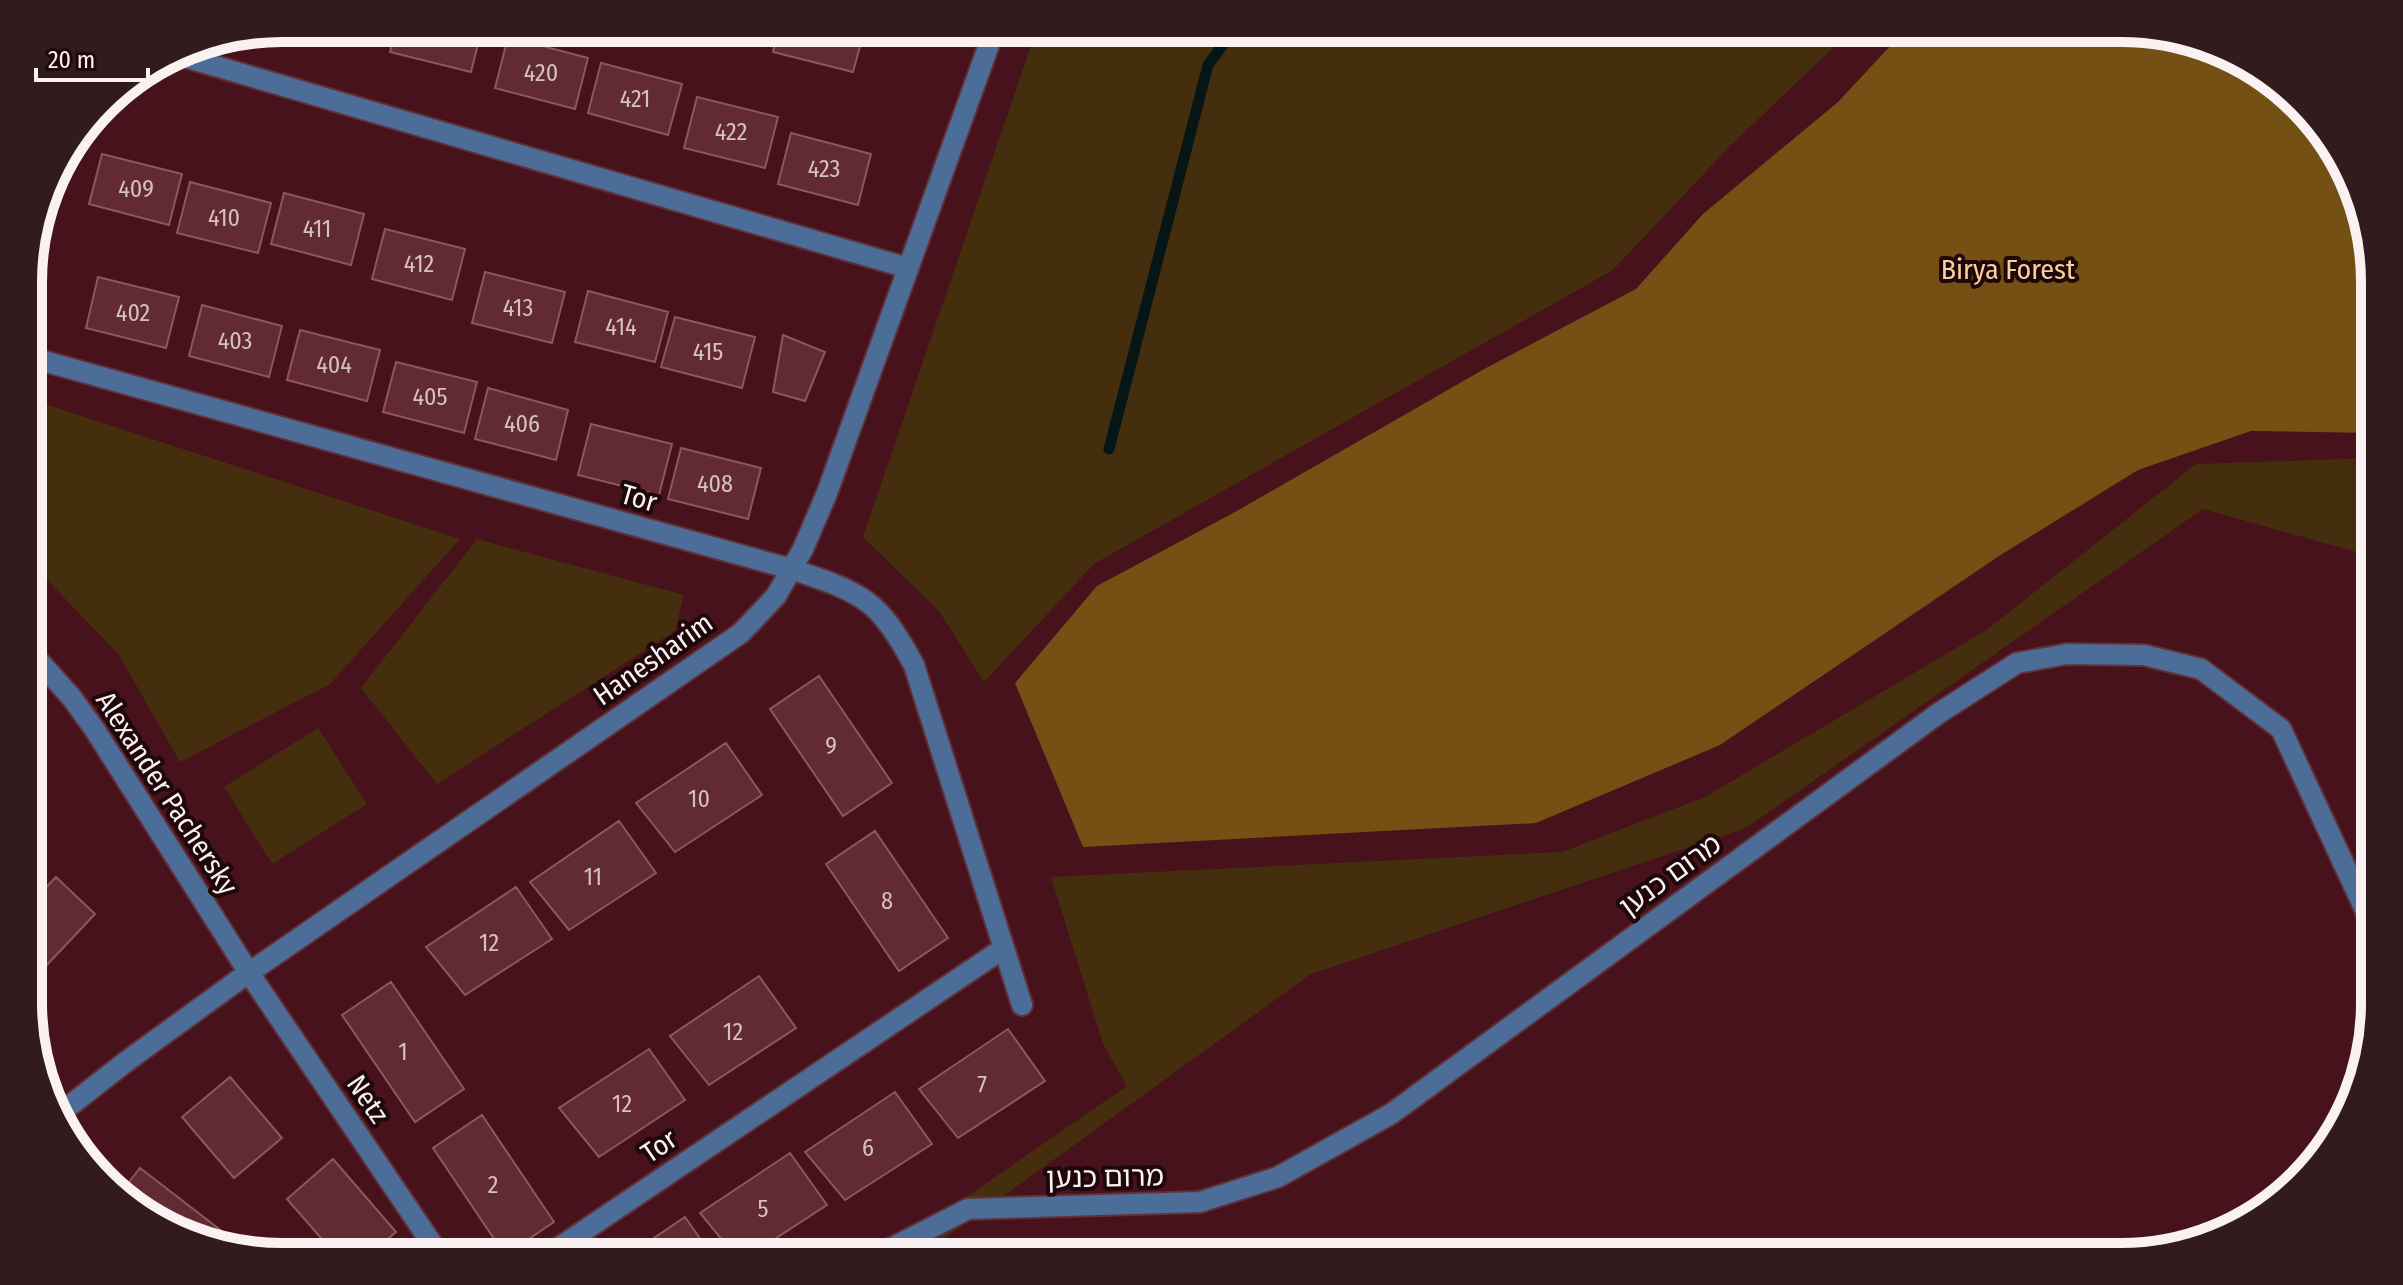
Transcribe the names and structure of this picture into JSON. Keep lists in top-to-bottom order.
{
  "streets": {
    "street": [
      "Tor",
      "Hanesharim",
      "Alexander Pachersky",
      "מרום כנען",
      "Netz"
    ]
  },
  "crossings": [
    ["Tor", "Hanesharim"],
    ["Hanesharim", "Alexander Pachersky"],
    ["Hanesharim", "Netz"],
    ["Alexander Pachersky", "Netz"]
  ],
  "parks": ["Birya Forest"],
  "house_numbers": [
    "420",
    "421",
    "422",
    "423",
    "409",
    "410",
    "411",
    "412",
    "413",
    "402",
    "414",
    "403",
    "415",
    "404",
    "405",
    "406",
    "408",
    "9",
    "10",
    "11",
    "8",
    "12",
    "12",
    "1",
    "7",
    "12",
    "6",
    "2",
    "5"
  ],
  "scale_bar": "20 m"
}
